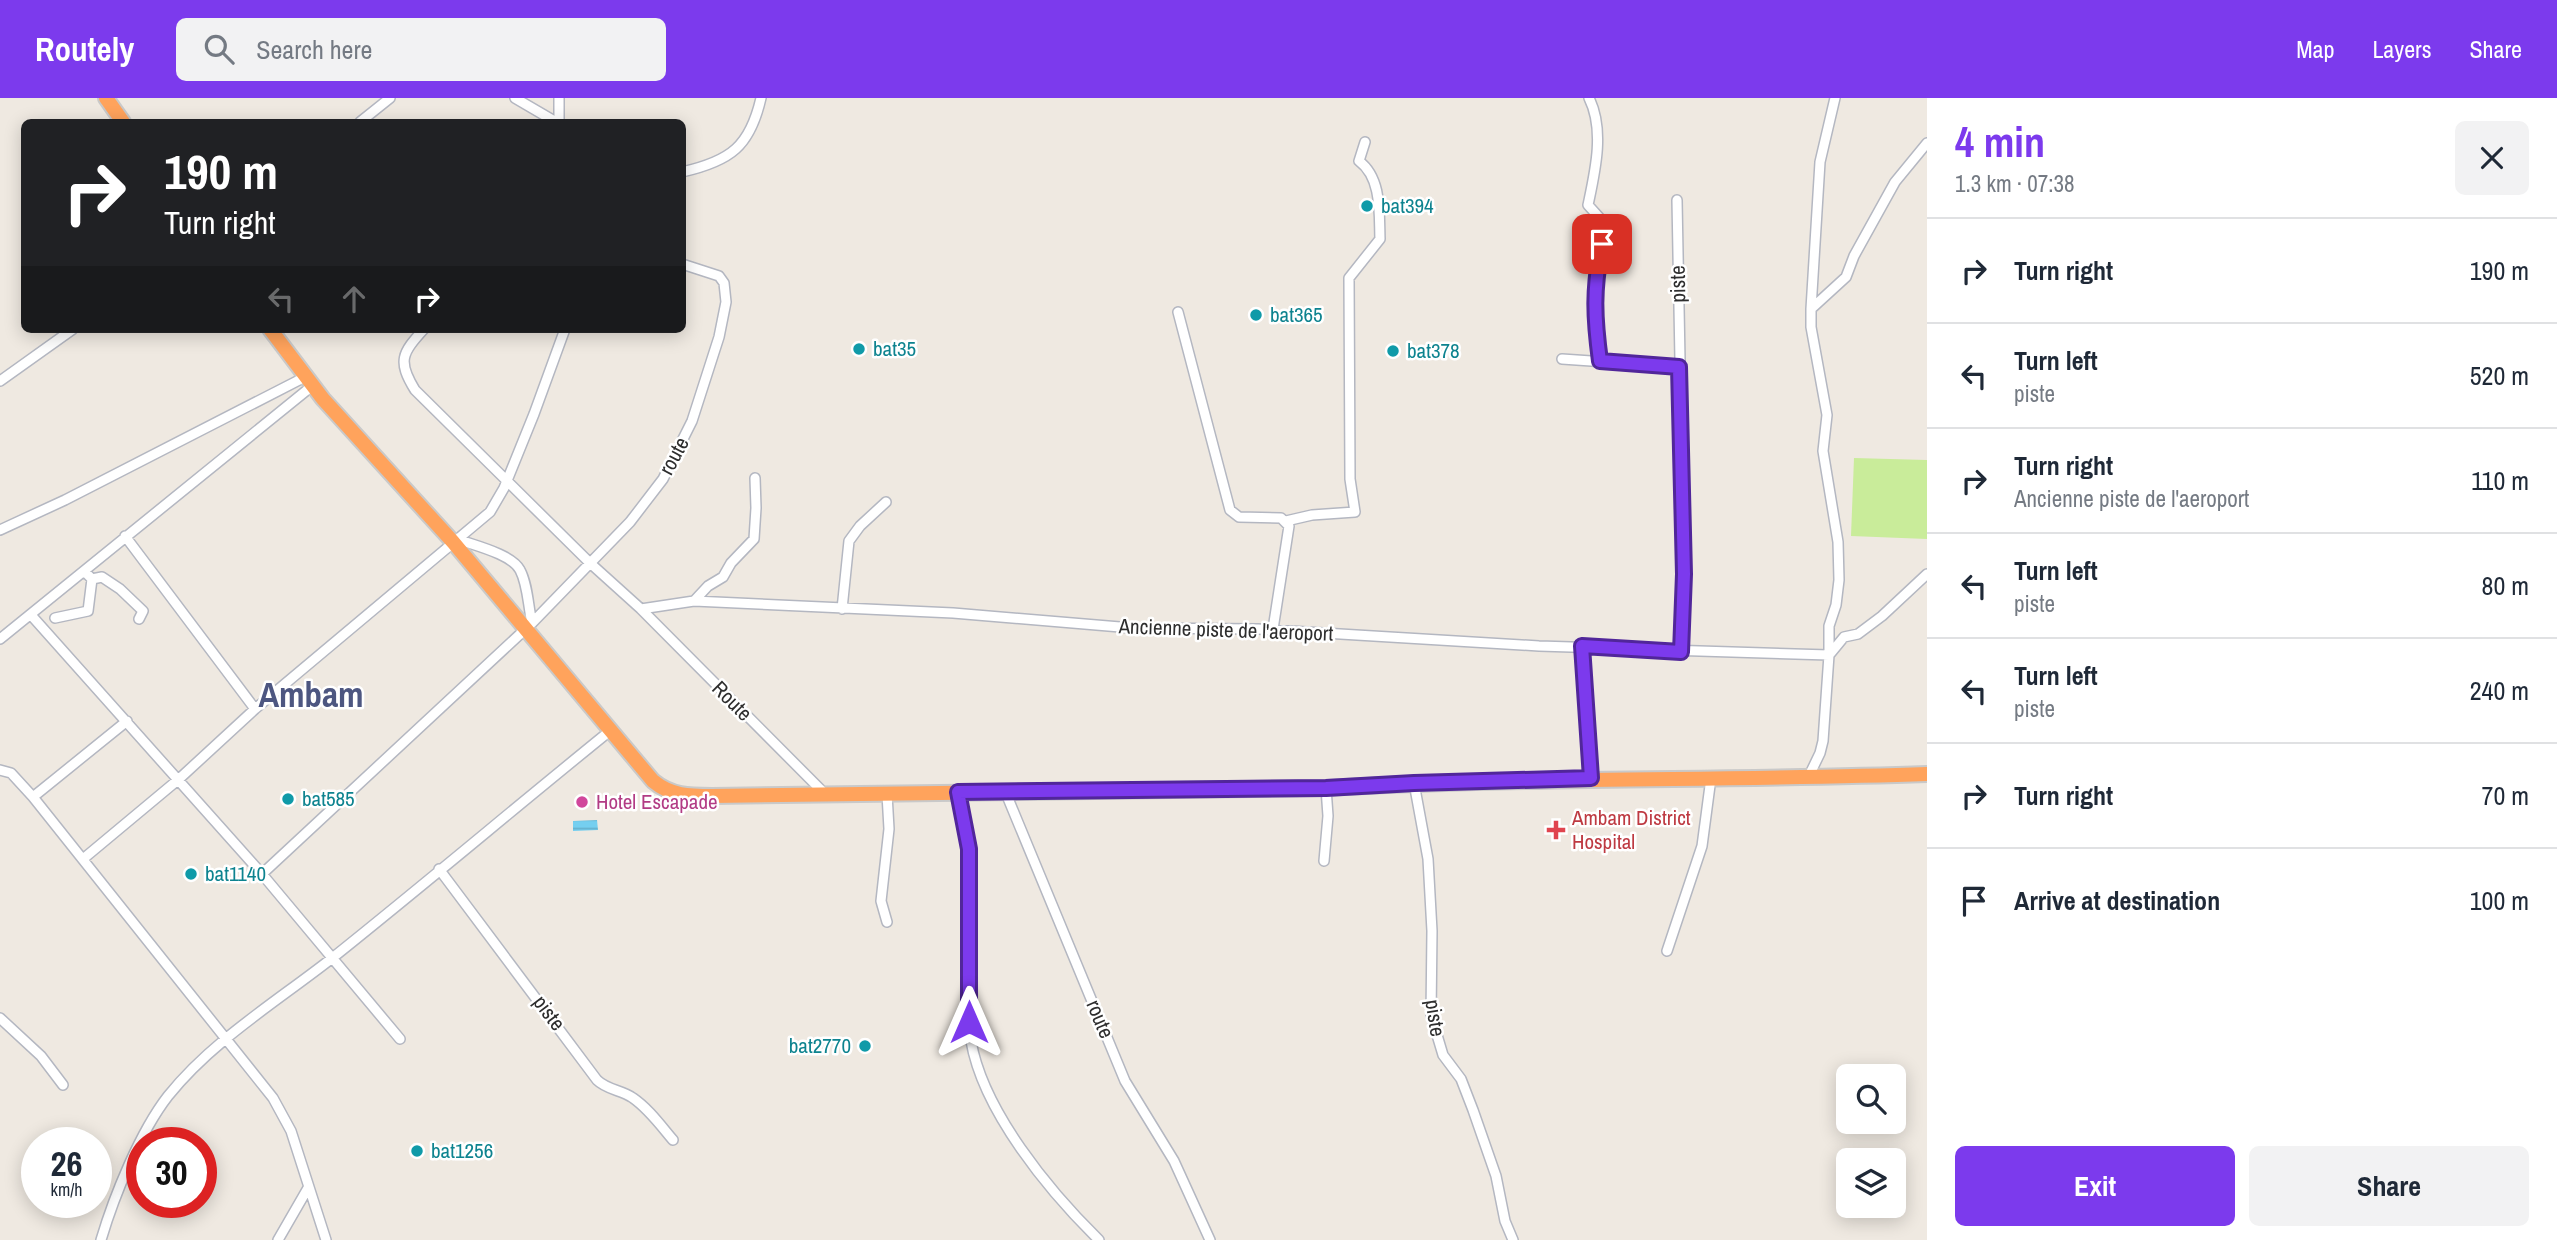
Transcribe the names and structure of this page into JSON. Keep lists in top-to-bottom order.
{
  "streets": {
    "street": [
      "piste",
      "route",
      "Ancienne piste de l'aeroport",
      "Route"
    ]
  },
  "crossings": [
    ["piste", "Ancienne piste de l'aeroport"],
    ["Ancienne piste de l'aeroport", "Route"]
  ],
  "districts": ["Ambam"],
  "places": {
    "other": [
      "bat394",
      "bat365",
      "bat35",
      "bat378",
      "bat585",
      "Hotel Escapade",
      "bat1140",
      "bat2770",
      "bat1256"
    ],
    "health": ["Ambam District Hospital"]
  },
  "page": {
    "header": "Routely",
    "search": "Search here",
    "nav": ["Map", "Layers", "Share"],
    "heading": ["4 min", "1.3 km · 07:38"],
    "turn": ["190 m", "Turn right"],
    "list": [
      {
        "name": "Turn right",
        "value": "190 m"
      },
      {
        "name": "Turn left",
        "note": "piste",
        "value": "520 m"
      },
      {
        "name": "Turn right",
        "note": "Ancienne piste de l'aeroport",
        "value": "110 m"
      },
      {
        "name": "Turn left",
        "note": "piste",
        "value": "80 m"
      },
      {
        "name": "Turn left",
        "note": "piste",
        "value": "240 m"
      },
      {
        "name": "Turn right",
        "value": "70 m"
      },
      {
        "name": "Arrive at destination",
        "value": "100 m"
      }
    ],
    "speed": "26 km/h",
    "limit": "30",
    "buttons": ["Exit", "Share"]
  }
}
